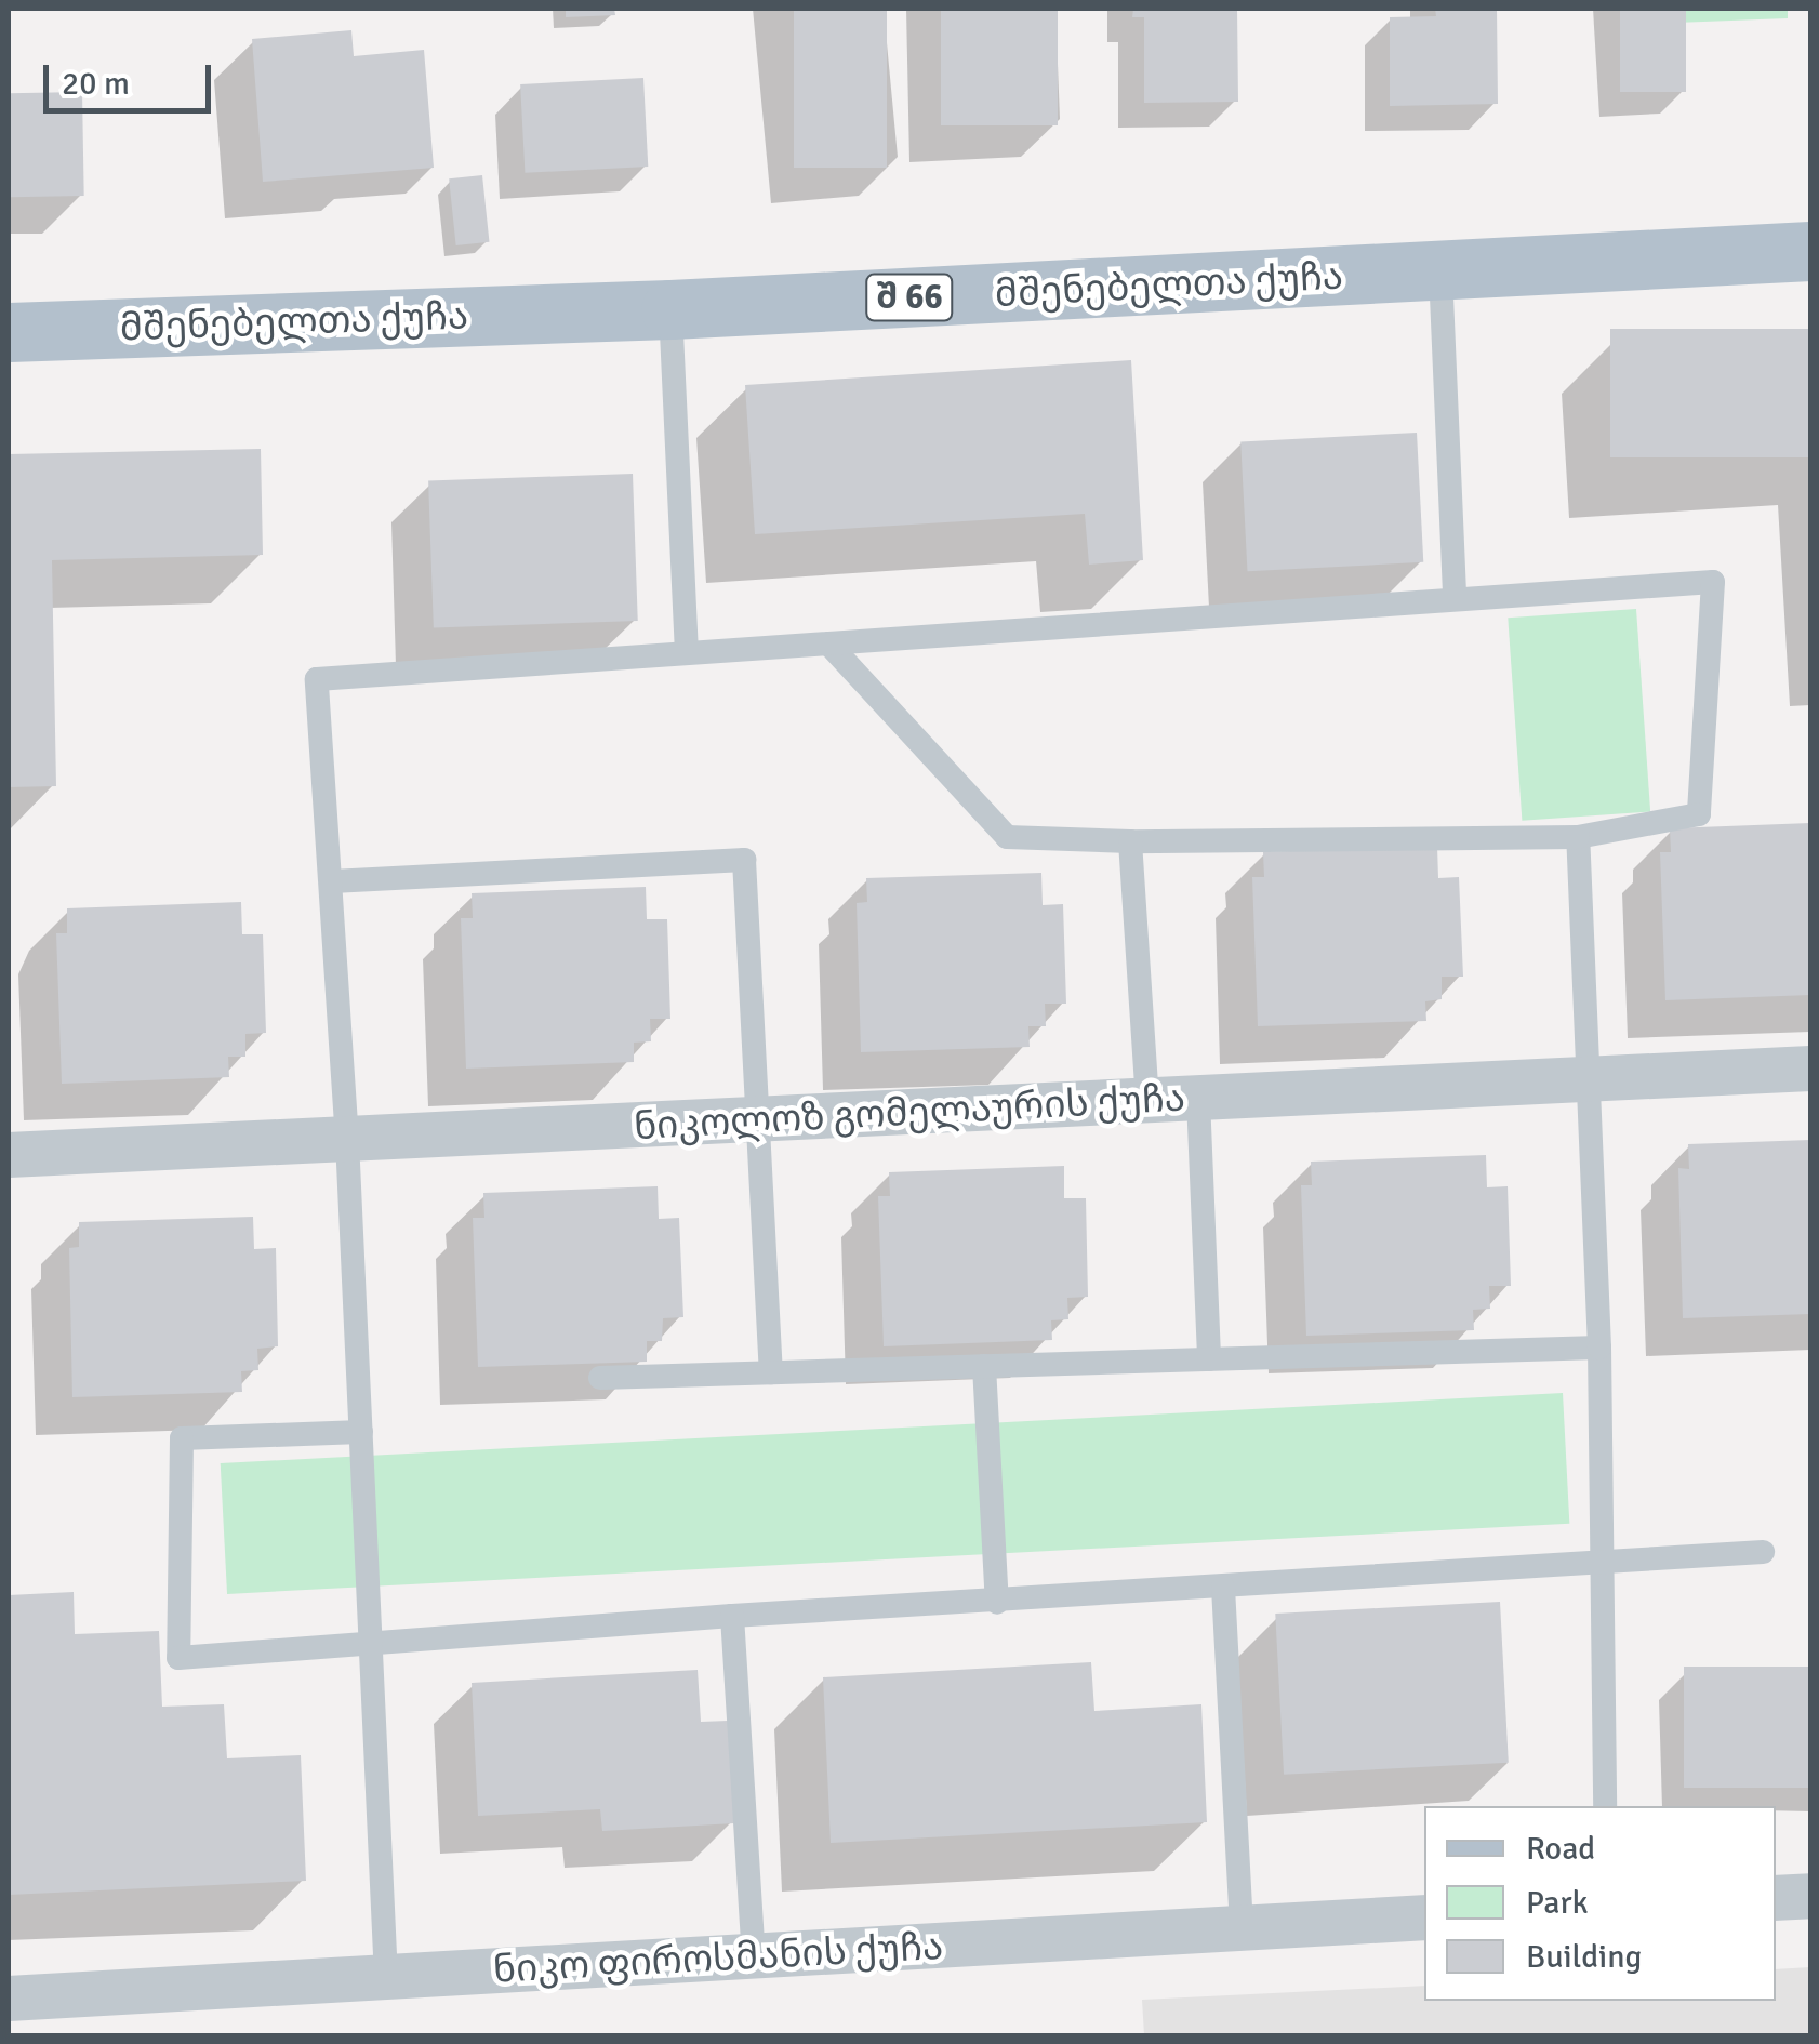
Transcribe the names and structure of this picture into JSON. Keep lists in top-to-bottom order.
{
  "streets": {
    "main road": ["მშენებელთა ქუჩა", "შ 66"],
    "street": ["ნიკოლოზ გომელაურის ქუჩა", "ნიკო ფიროსმანის ქუჩა"]
  },
  "legend": ["Road", "Park", "Building"],
  "scale_bar": "20 m"
}
